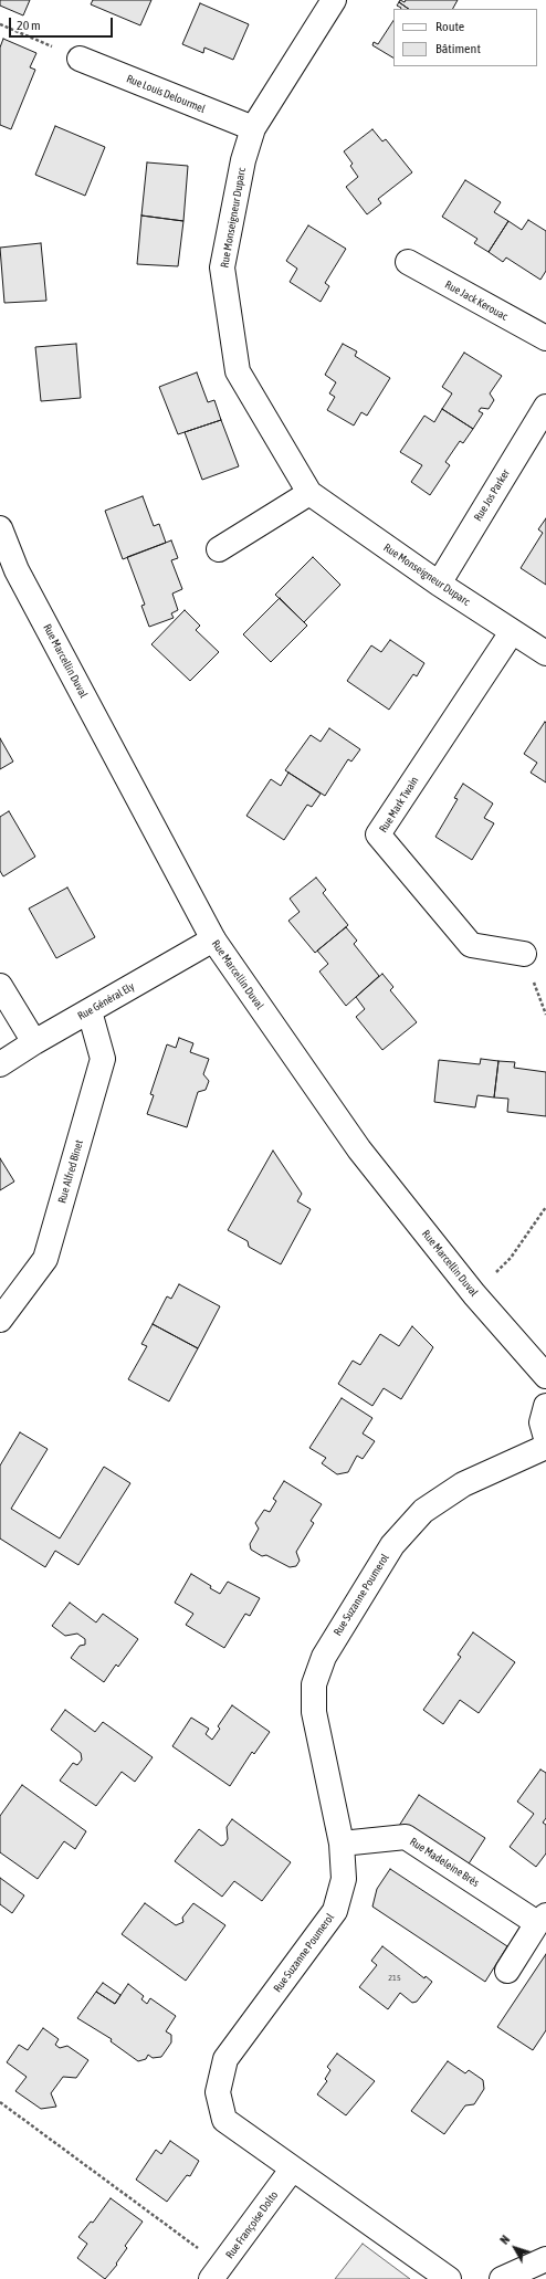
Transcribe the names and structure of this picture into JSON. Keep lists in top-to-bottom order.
{
  "streets": {
    "street": [
      "Rue Louis Delourmel",
      "Rue Monseigneur Duparc",
      "Rue Jack Kerouac",
      "Rue Jos Parker",
      "Rue Marcellin Duval",
      "Rue Mark Twain",
      "Rue Général Ely",
      "Rue Alfred Binet",
      "Rue Suzanne Poumerol",
      "Rue Madeleine Brès",
      "Rue Françoise Dolto"
    ]
  },
  "crossings": [
    ["Rue Louis Delourmel", "Rue Monseigneur Duparc"],
    ["Rue Monseigneur Duparc", "Rue Jos Parker"],
    ["Rue Monseigneur Duparc", "Rue Mark Twain"],
    ["Rue Marcellin Duval", "Rue Général Ely"],
    ["Rue Général Ely", "Rue Alfred Binet"],
    ["Rue Suzanne Poumerol", "Rue Madeleine Brès"],
    ["Rue Suzanne Poumerol", "Rue Françoise Dolto"]
  ],
  "house_numbers": ["215"],
  "legend": ["Route", "Bâtiment"],
  "scale_bar": "20 m",
  "north": "top left"
}
